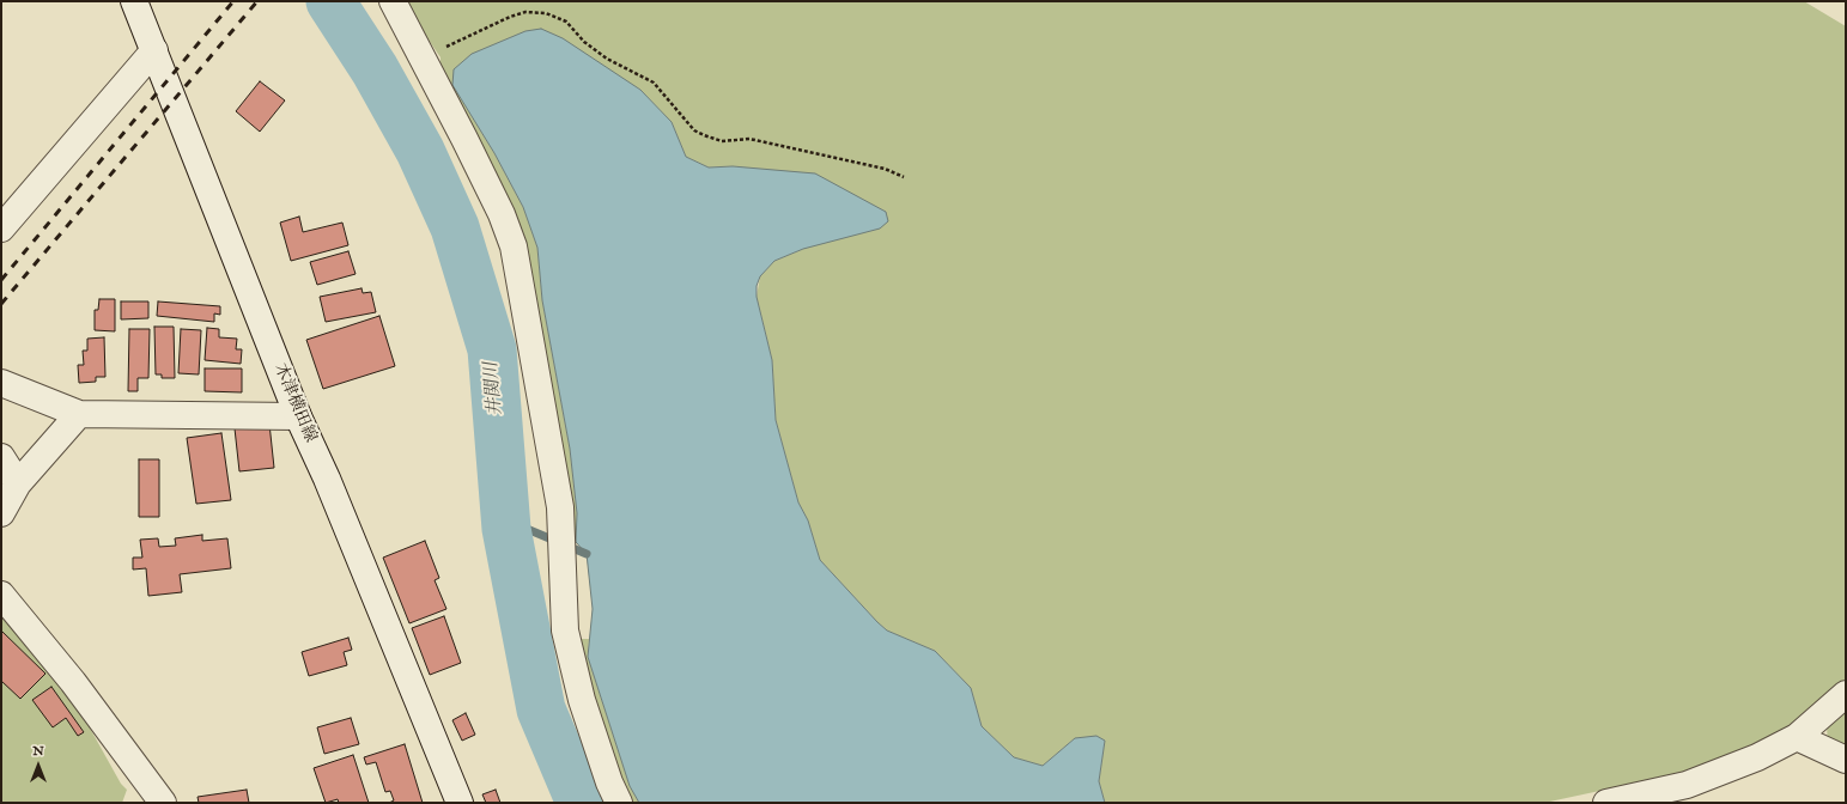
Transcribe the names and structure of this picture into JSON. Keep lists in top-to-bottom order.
{
  "streets": {
    "street": ["木津横田線"]
  },
  "water": ["井関川"],
  "north": "top"
}
